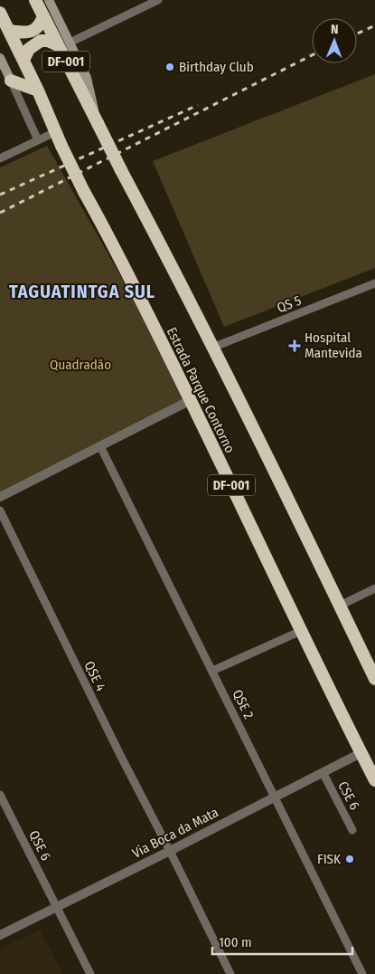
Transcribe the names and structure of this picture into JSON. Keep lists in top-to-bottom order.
{
  "streets": {
    "highway": ["DF-001", "Estrada Parque Contorno"],
    "street": [
      "QS 5",
      "QSE 4",
      "QSE 2",
      "CSE 6",
      "Via Boca da Mata",
      "QSE 6"
    ]
  },
  "crossings": [
    ["DF-001", "QS 5"],
    ["Estrada Parque Contorno", "Via Boca da Mata"],
    ["QSE 4", "Via Boca da Mata"],
    ["QSE 2", "Via Boca da Mata"],
    ["CSE 6", "Via Boca da Mata"],
    ["Via Boca da Mata", "QSE 6"]
  ],
  "districts": ["TAGUATINTGA SUL"],
  "parks": ["Quadradão"],
  "places": {
    "other": ["Birthday Club", "FISK"],
    "health": ["Hospital Mantevida"]
  },
  "scale_bar": "100 m",
  "north": "top"
}
